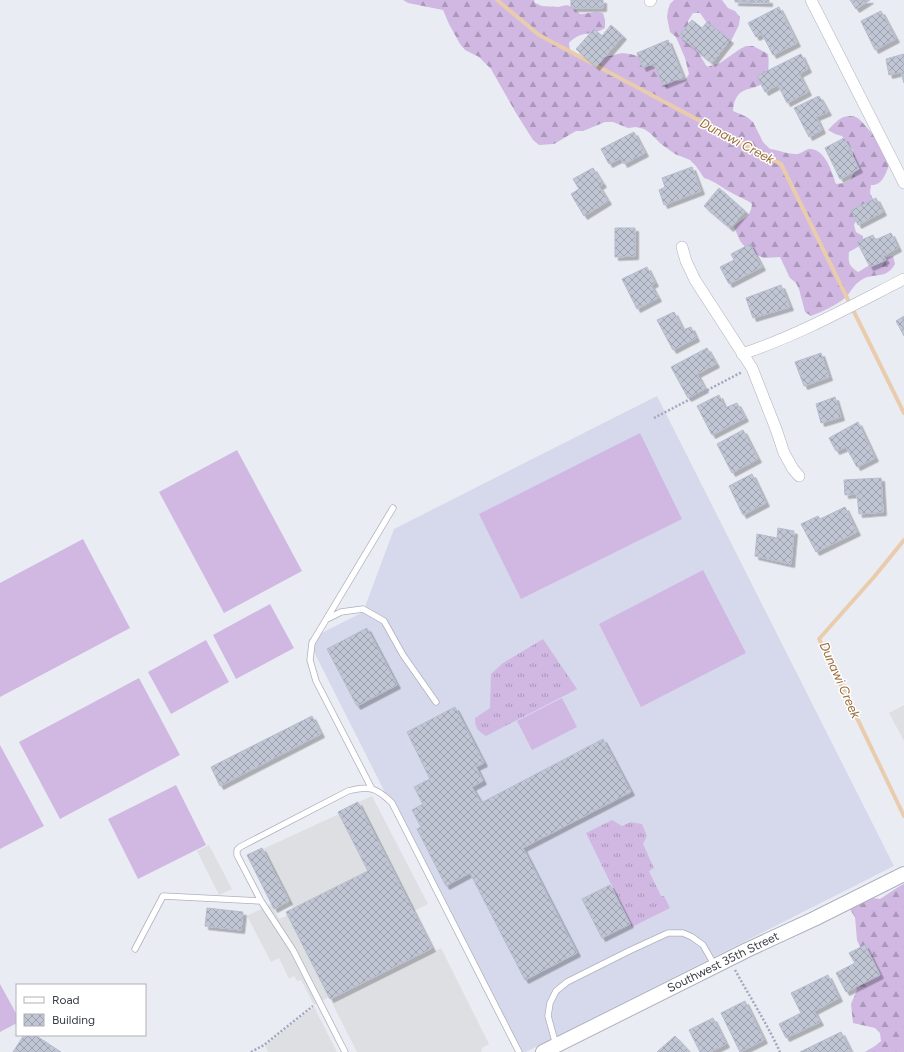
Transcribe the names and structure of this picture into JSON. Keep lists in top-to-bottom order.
{
  "streets": {
    "street": ["Southwest 35th Street"]
  },
  "water": ["Dunawi Creek"],
  "legend": ["Road", "Building"]
}
